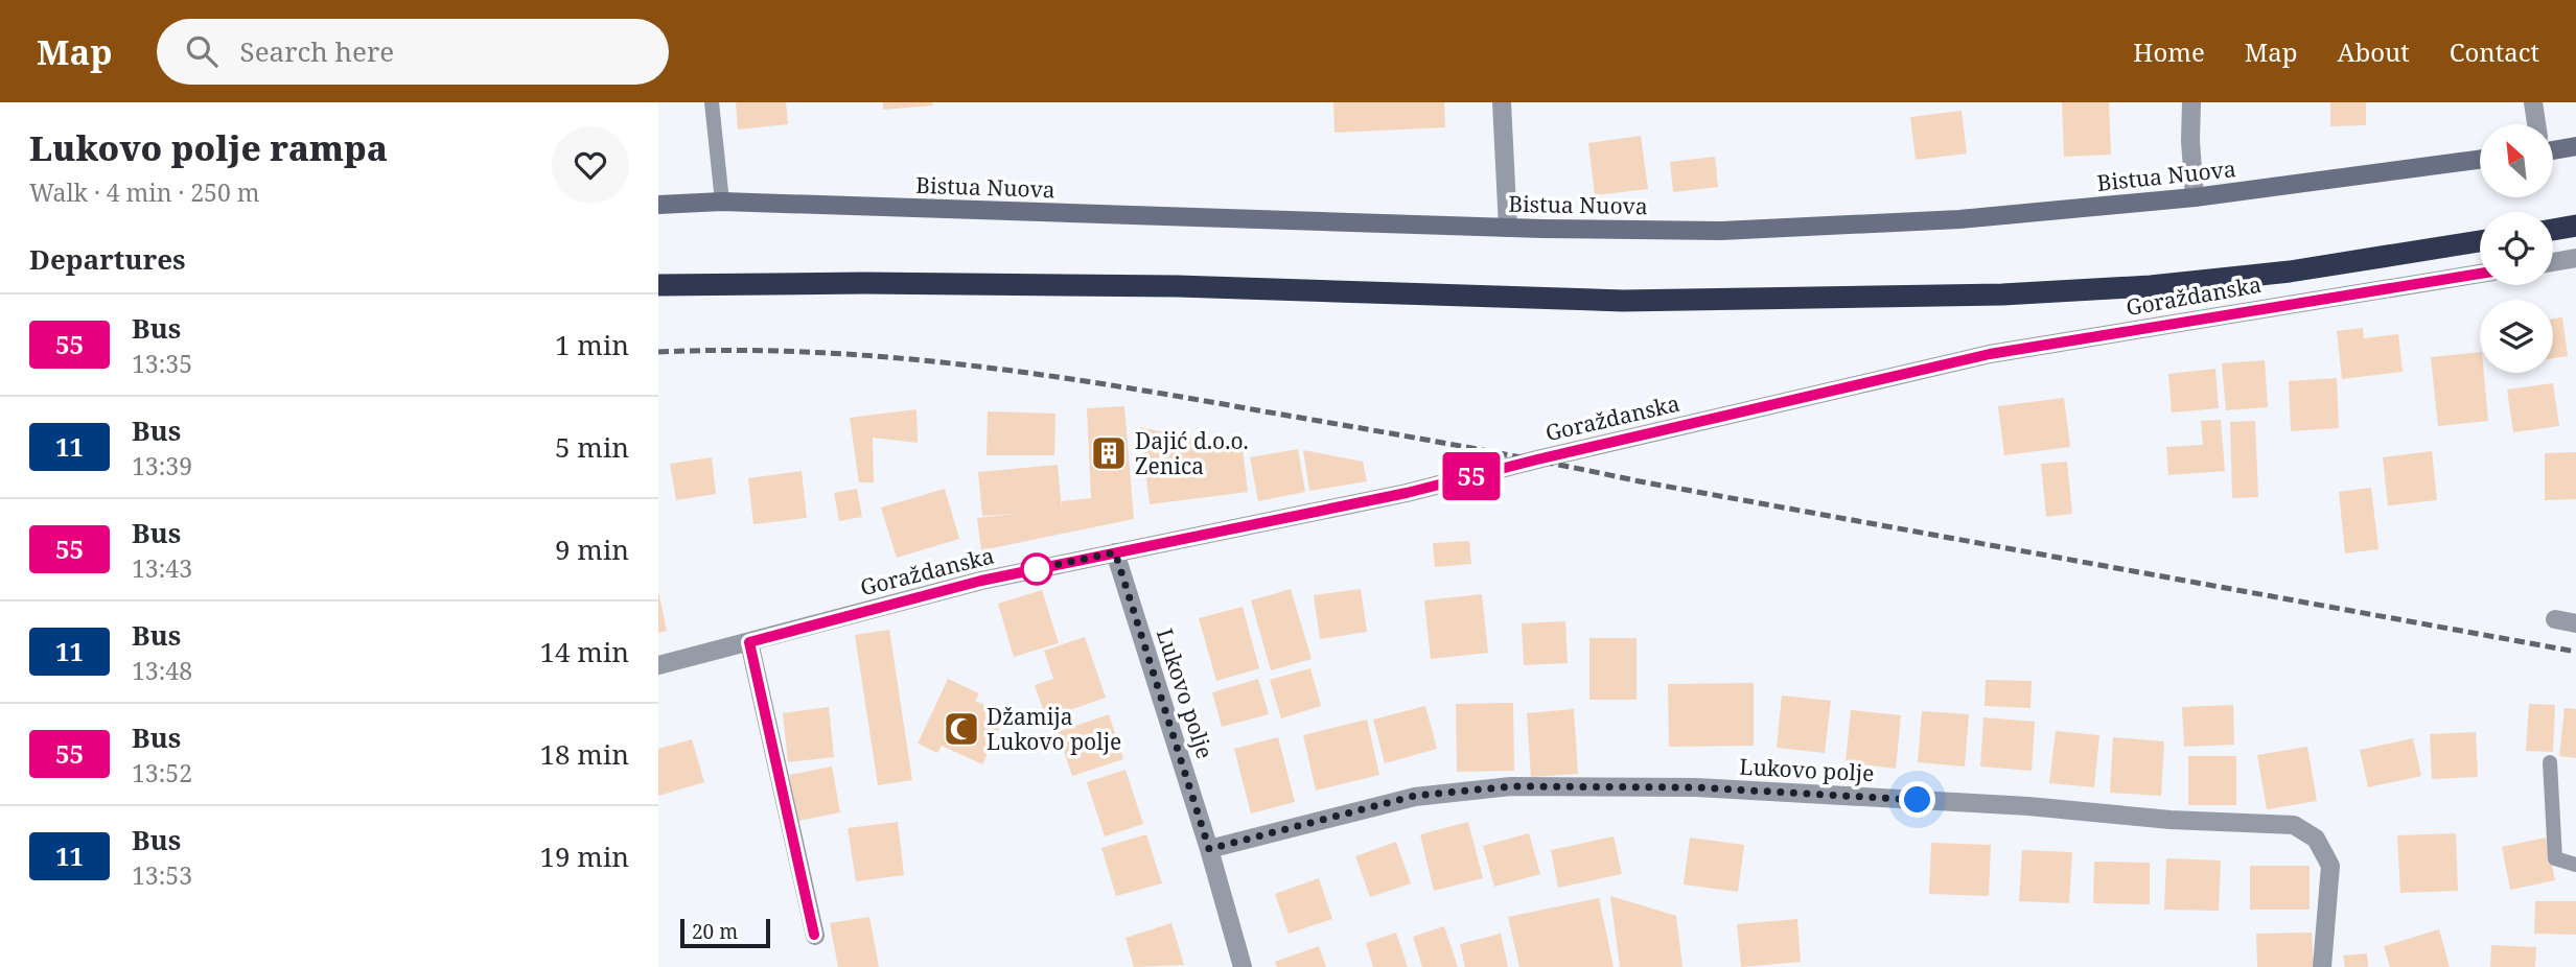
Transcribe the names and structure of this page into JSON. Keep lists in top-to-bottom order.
{
  "streets": {
    "street": ["Bistua Nuova", "Goraždanska", "Lukovo polje"]
  },
  "crossings": [
    ["Goraždanska", "Lukovo polje"]
  ],
  "places": {
    "building": ["Dajić d.o.o. Zenica"],
    "mosque": ["Džamija Lukovo polje"]
  },
  "lines": ["bus line 55"],
  "scale_bar": "20 m",
  "north": "top left",
  "page": {
    "header": "Map",
    "search": "Search here",
    "nav": [
      "Home",
      "Map",
      "About",
      "Contact"
    ],
    "heading": [
      ["Lukovo polje rampa", "Walk · 4 min · 250 m"],
      "Departures"
    ],
    "on_map": "55",
    "list": [
      {
        "mark": "55",
        "name": "Bus",
        "note": "13:35",
        "value": "1 min"
      },
      {
        "mark": "11",
        "name": "Bus",
        "note": "13:39",
        "value": "5 min"
      },
      {
        "mark": "55",
        "name": "Bus",
        "note": "13:43",
        "value": "9 min"
      },
      {
        "mark": "11",
        "name": "Bus",
        "note": "13:48",
        "value": "14 min"
      },
      {
        "mark": "55",
        "name": "Bus",
        "note": "13:52",
        "value": "18 min"
      },
      {
        "mark": "11",
        "name": "Bus",
        "note": "13:53",
        "value": "19 min"
      }
    ],
    "scale": "20 m"
  }
}
